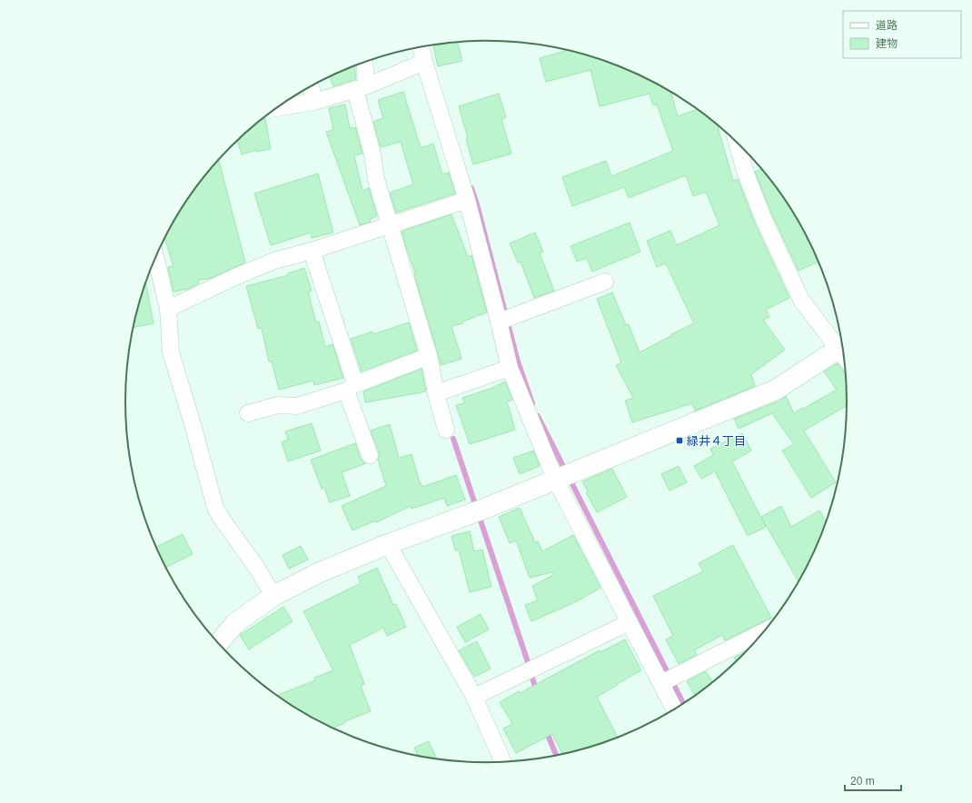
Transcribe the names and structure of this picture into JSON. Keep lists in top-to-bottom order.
{
  "places": {
    "transit": ["緑井４丁目"]
  },
  "legend": ["道路", "建物"],
  "scale_bar": "20 m"
}
